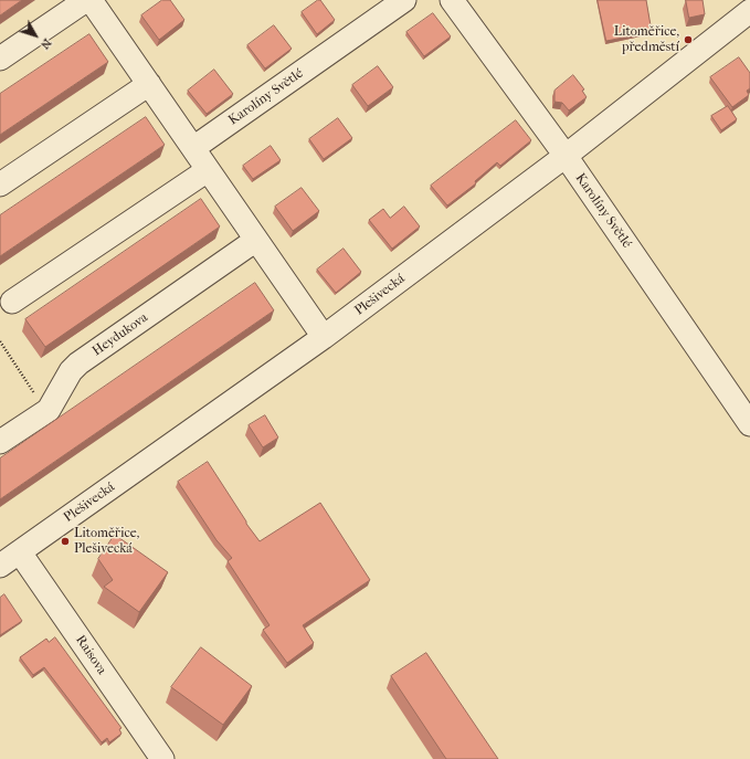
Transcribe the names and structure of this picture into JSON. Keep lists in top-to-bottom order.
{
  "streets": {
    "street": [
      "Karolíny Světlé",
      "Plešivecká",
      "Heydukova",
      "Raisova"
    ]
  },
  "crossings": [
    ["Karolíny Světlé", "Plešivecká"],
    ["Plešivecká", "Raisova"]
  ],
  "places": ["Litoměřice, předměstí", "Litoměřice, Plešivecká"],
  "north": "bottom right"
}
